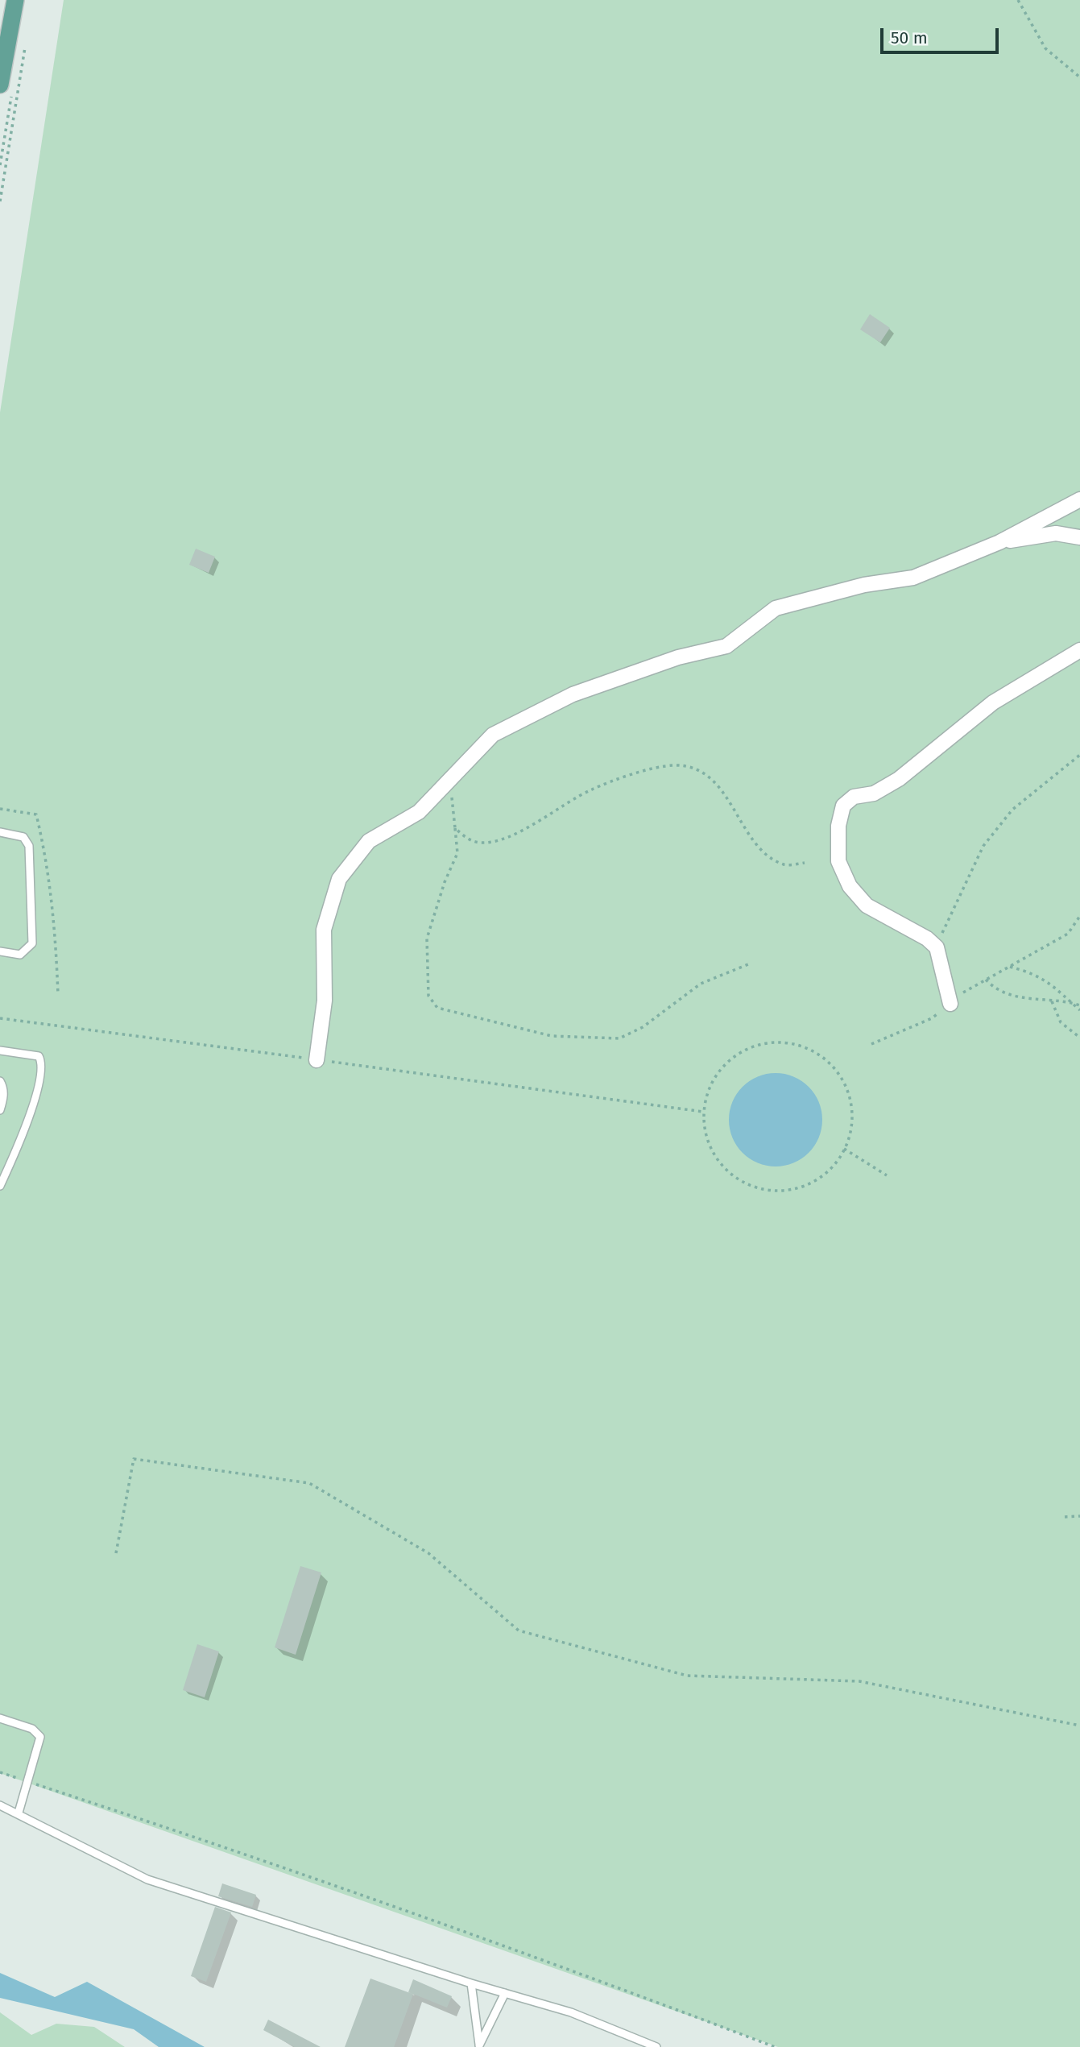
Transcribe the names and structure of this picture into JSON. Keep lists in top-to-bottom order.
{
  "scale_bar": "50 m"
}
